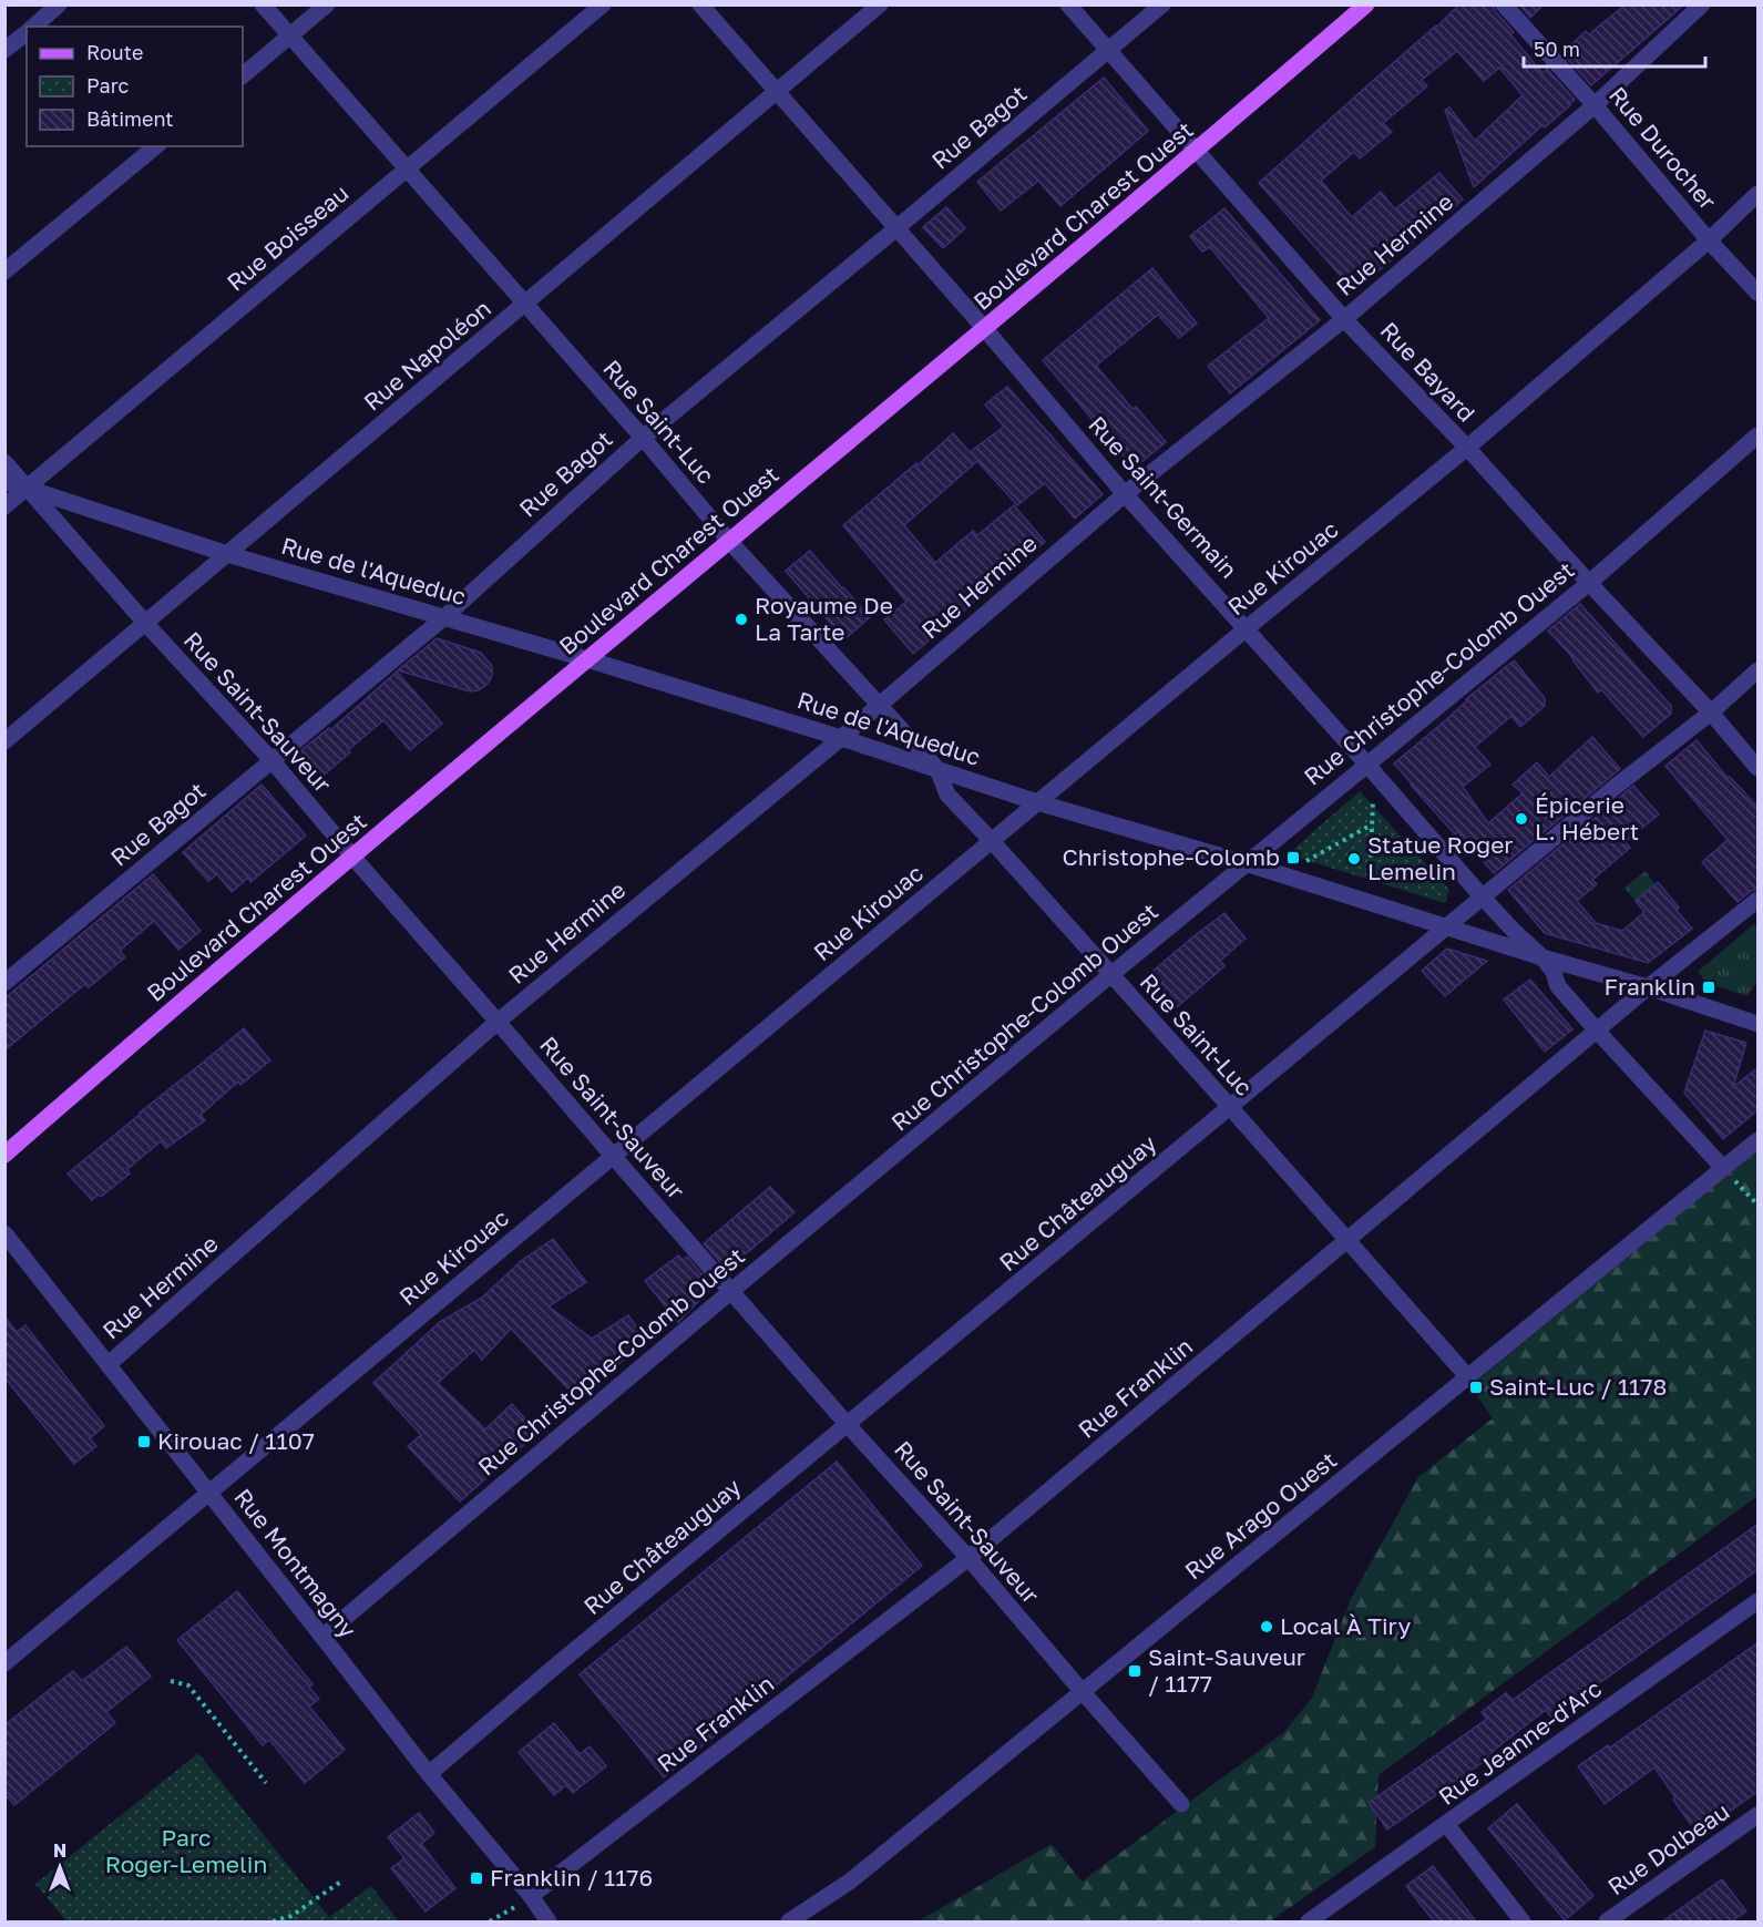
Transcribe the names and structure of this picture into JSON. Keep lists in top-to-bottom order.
{
  "streets": {
    "main road": ["Boulevard Charest Ouest"],
    "street": [
      "Rue Bagot",
      "Rue Durocher",
      "Rue Boisseau",
      "Rue Hermine",
      "Rue Napoléon",
      "Rue Bayard",
      "Rue Saint-Luc",
      "Rue Saint-Germain",
      "Rue Kirouac",
      "Rue de l'Aqueduc",
      "Rue Christophe-Colomb Ouest",
      "Rue Saint-Sauveur",
      "Rue Châteauguay",
      "Rue Franklin",
      "Rue Arago Ouest",
      "Rue Montmagny",
      "Rue Jeanne-d'Arc",
      "Rue Dolbeau"
    ]
  },
  "crossings": [
    ["Rue Bagot", "Rue Bayard"],
    ["Rue Bagot", "Rue Saint-Luc"],
    ["Rue Bagot", "Rue Saint-Germain"],
    ["Rue Bagot", "Rue de l'Aqueduc"],
    ["Rue Bagot", "Rue Saint-Sauveur"],
    ["Rue Durocher", "Rue Hermine"],
    ["Rue Durocher", "Rue Kirouac"],
    ["Boulevard Charest Ouest", "Rue Bayard"],
    ["Boulevard Charest Ouest", "Rue Saint-Luc"],
    ["Boulevard Charest Ouest", "Rue Saint-Germain"],
    ["Boulevard Charest Ouest", "Rue de l'Aqueduc"],
    ["Boulevard Charest Ouest", "Rue Saint-Sauveur"],
    ["Rue Boisseau", "Rue Saint-Luc"],
    ["Rue Boisseau", "Rue de l'Aqueduc"],
    ["Rue Boisseau", "Rue Saint-Sauveur"],
    ["Rue Hermine", "Rue Bayard"],
    ["Rue Hermine", "Rue Saint-Luc"],
    ["Rue Hermine", "Rue Saint-Germain"],
    ["Rue Hermine", "Rue de l'Aqueduc"],
    ["Rue Hermine", "Rue Saint-Sauveur"],
    ["Rue Hermine", "Rue Montmagny"],
    ["Rue Napoléon", "Rue Saint-Luc"],
    ["Rue Napoléon", "Rue Saint-Germain"],
    ["Rue Napoléon", "Rue de l'Aqueduc"],
    ["Rue Napoléon", "Rue Saint-Sauveur"],
    ["Rue Bayard", "Rue Kirouac"],
    ["Rue Bayard", "Rue Christophe-Colomb Ouest"],
    ["Rue Bayard", "Rue Châteauguay"],
    ["Rue Saint-Luc", "Rue Kirouac"],
    ["Rue Saint-Luc", "Rue de l'Aqueduc"],
    ["Rue Saint-Luc", "Rue Christophe-Colomb Ouest"],
    ["Rue Saint-Luc", "Rue Châteauguay"],
    ["Rue Saint-Luc", "Rue Franklin"],
    ["Rue Saint-Luc", "Rue Arago Ouest"],
    ["Rue Saint-Germain", "Rue Kirouac"],
    ["Rue Saint-Germain", "Rue de l'Aqueduc"],
    ["Rue Saint-Germain", "Rue Christophe-Colomb Ouest"],
    ["Rue Saint-Germain", "Rue Châteauguay"],
    ["Rue Saint-Germain", "Rue Franklin"],
    ["Rue Saint-Germain", "Rue Arago Ouest"],
    ["Rue Kirouac", "Rue de l'Aqueduc"],
    ["Rue Kirouac", "Rue Saint-Sauveur"],
    ["Rue Kirouac", "Rue Montmagny"],
    ["Rue de l'Aqueduc", "Rue Christophe-Colomb Ouest"],
    ["Rue de l'Aqueduc", "Rue Saint-Sauveur"],
    ["Rue de l'Aqueduc", "Rue Châteauguay"],
    ["Rue de l'Aqueduc", "Rue Franklin"],
    ["Rue Christophe-Colomb Ouest", "Rue Saint-Sauveur"],
    ["Rue Christophe-Colomb Ouest", "Rue Montmagny"],
    ["Rue Saint-Sauveur", "Rue Châteauguay"],
    ["Rue Saint-Sauveur", "Rue Franklin"],
    ["Rue Saint-Sauveur", "Rue Arago Ouest"],
    ["Rue Châteauguay", "Rue Montmagny"],
    ["Rue Franklin", "Rue Montmagny"]
  ],
  "parks": ["Parc Roger-Lemelin"],
  "places": {
    "other": [
      "Royaume De La Tarte",
      "Épicerie L. Hébert",
      "Statue Roger Lemelin",
      "Local À Tiry"
    ],
    "transit": [
      "Christophe-Colomb",
      "Franklin",
      "Saint-Luc / 1178",
      "Kirouac / 1107",
      "Saint-Sauveur / 1177",
      "Franklin / 1176"
    ]
  },
  "legend": ["Route", "Parc", "Bâtiment"],
  "scale_bar": "50 m",
  "north": "top"
}
